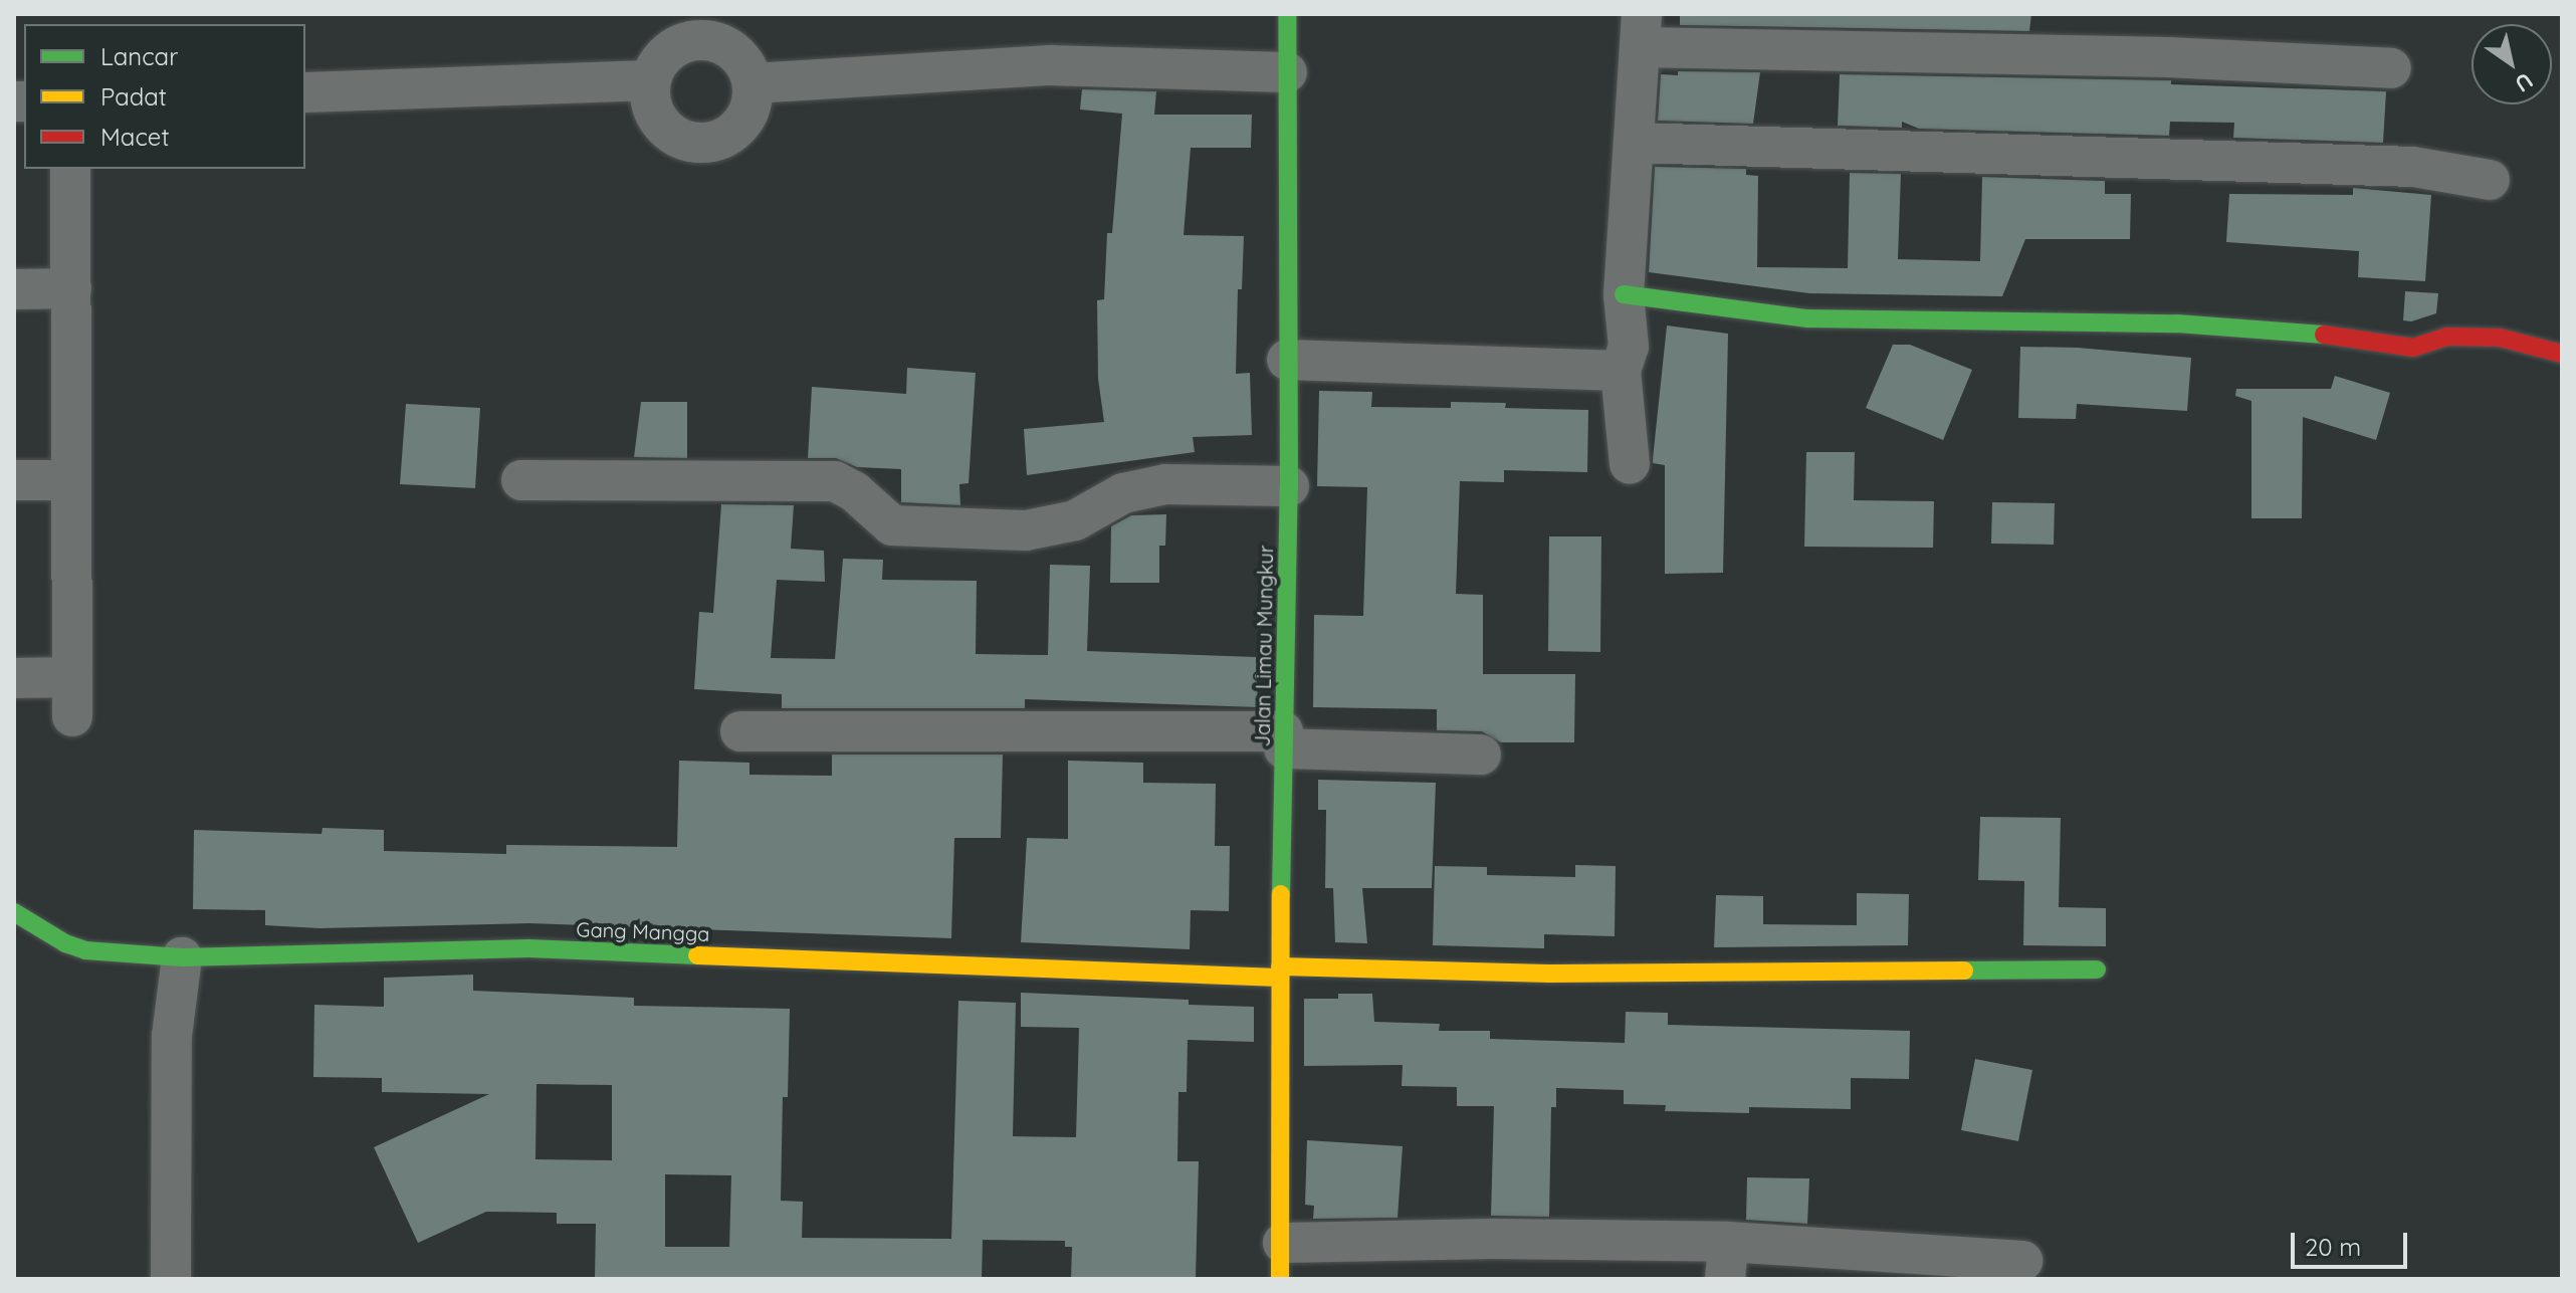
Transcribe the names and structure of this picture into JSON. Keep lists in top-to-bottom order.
{
  "streets": {
    "street": ["Jalan Limau Mungkur", "Gang Mangga"]
  },
  "crossings": [
    ["Jalan Limau Mungkur", "Gang Mangga"]
  ],
  "legend": ["Lancar", "Padat", "Macet"],
  "scale_bar": "20 m",
  "north": "bottom right"
}
